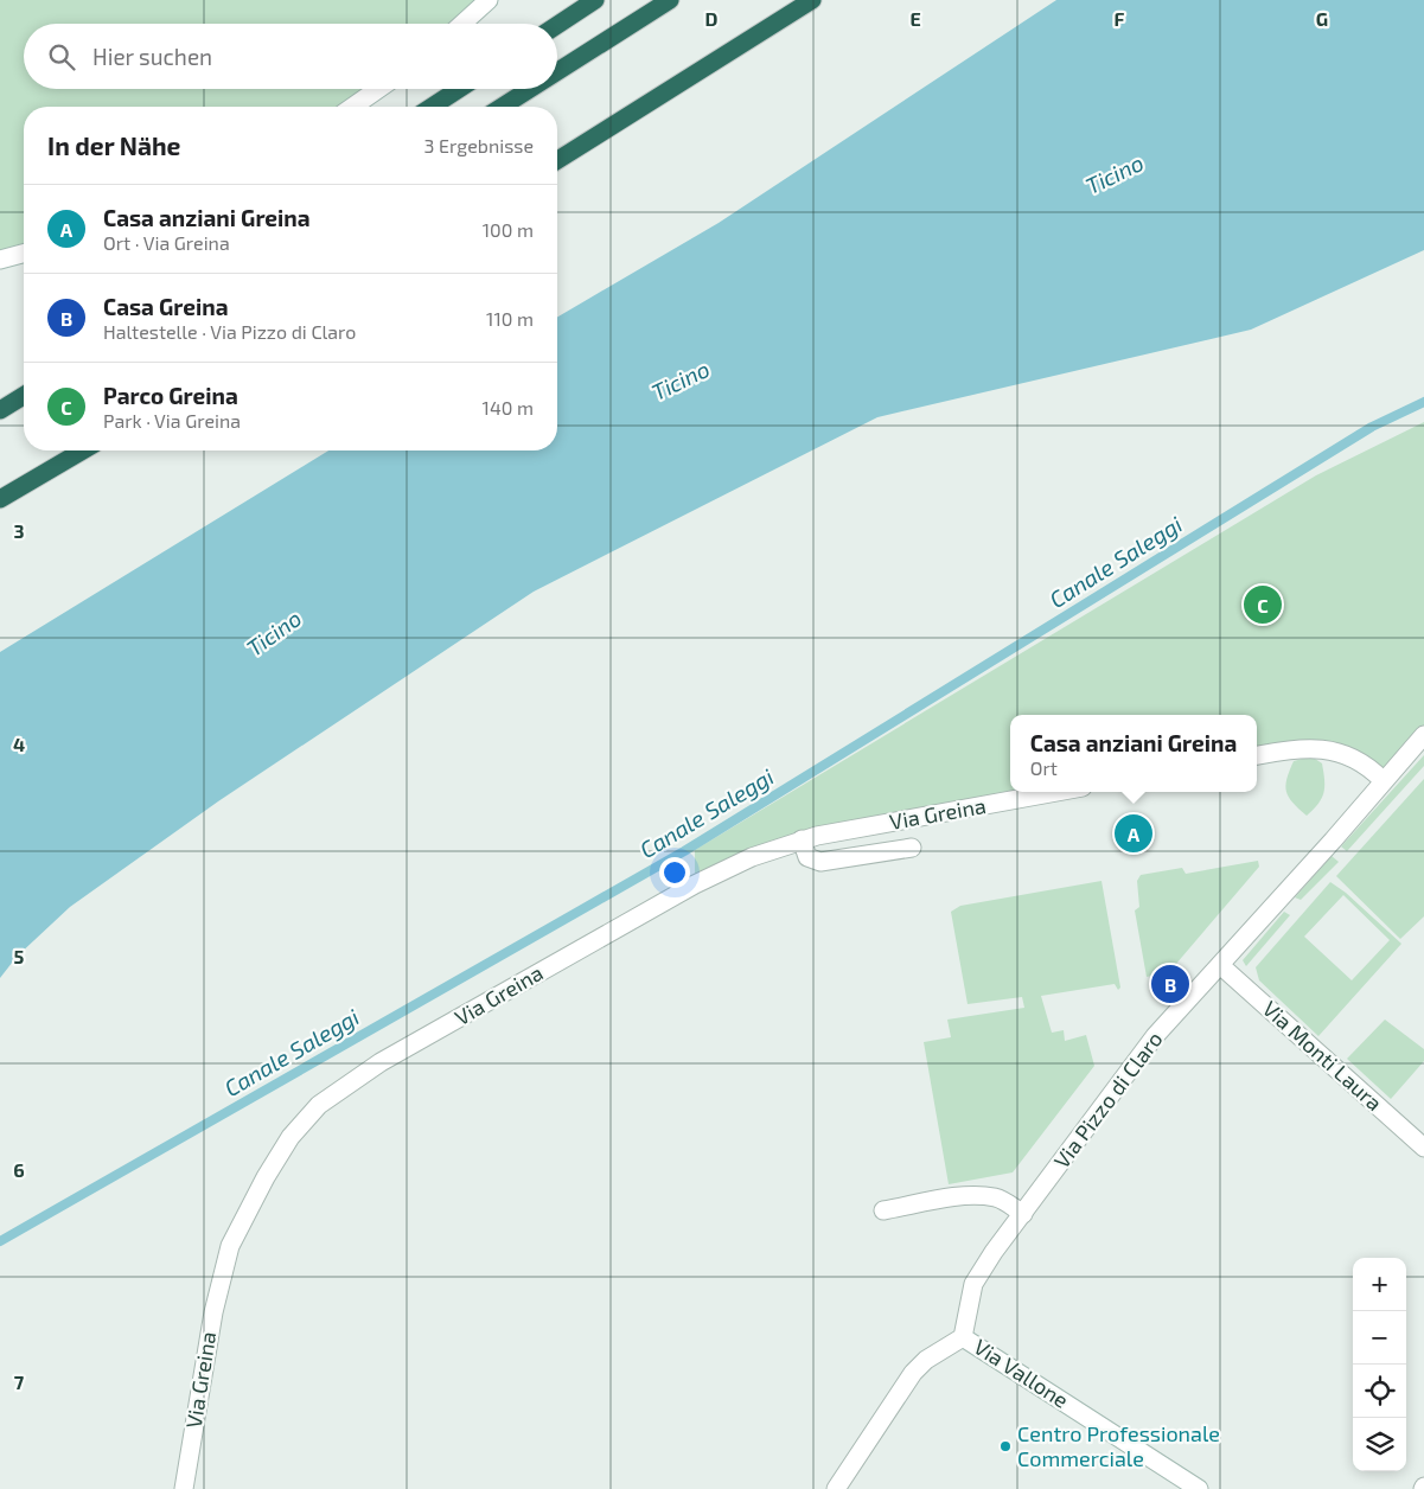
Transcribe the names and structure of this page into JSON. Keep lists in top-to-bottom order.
{
  "streets": {
    "street": [
      "Via Greina",
      "Via Monti Laura",
      "Via Pizzo di Claro",
      "Via Vallone"
    ]
  },
  "crossings": [
    ["Via Monti Laura", "Via Pizzo di Claro"],
    ["Via Pizzo di Claro", "Via Vallone"]
  ],
  "water": ["Ticino", "Canale Saleggi"],
  "places": ["Centro Professionale Commerciale"],
  "page": {
    "search": "Hier suchen",
    "heading": ["In der Nähe", "3 Ergebnisse"],
    "list": [
      {
        "mark": "A",
        "name": "Casa anziani Greina",
        "note": "Ort · Via Greina",
        "value": "100 m"
      },
      {
        "mark": "B",
        "name": "Casa Greina",
        "note": "Haltestelle · Via Pizzo di Claro",
        "value": "110 m"
      },
      {
        "mark": "C",
        "name": "Parco Greina",
        "note": "Park · Via Greina",
        "value": "140 m"
      }
    ],
    "pins": ["C", "A", "B"],
    "popup": ["Casa anziani Greina", "Ort"],
    "map_buttons": ["+", "−"]
  },
  "grid": {
    "columns": [
      "D",
      "E",
      "F",
      "G"
    ],
    "rows": [
      "3",
      "4",
      "5",
      "6",
      "7"
    ]
  }
}
